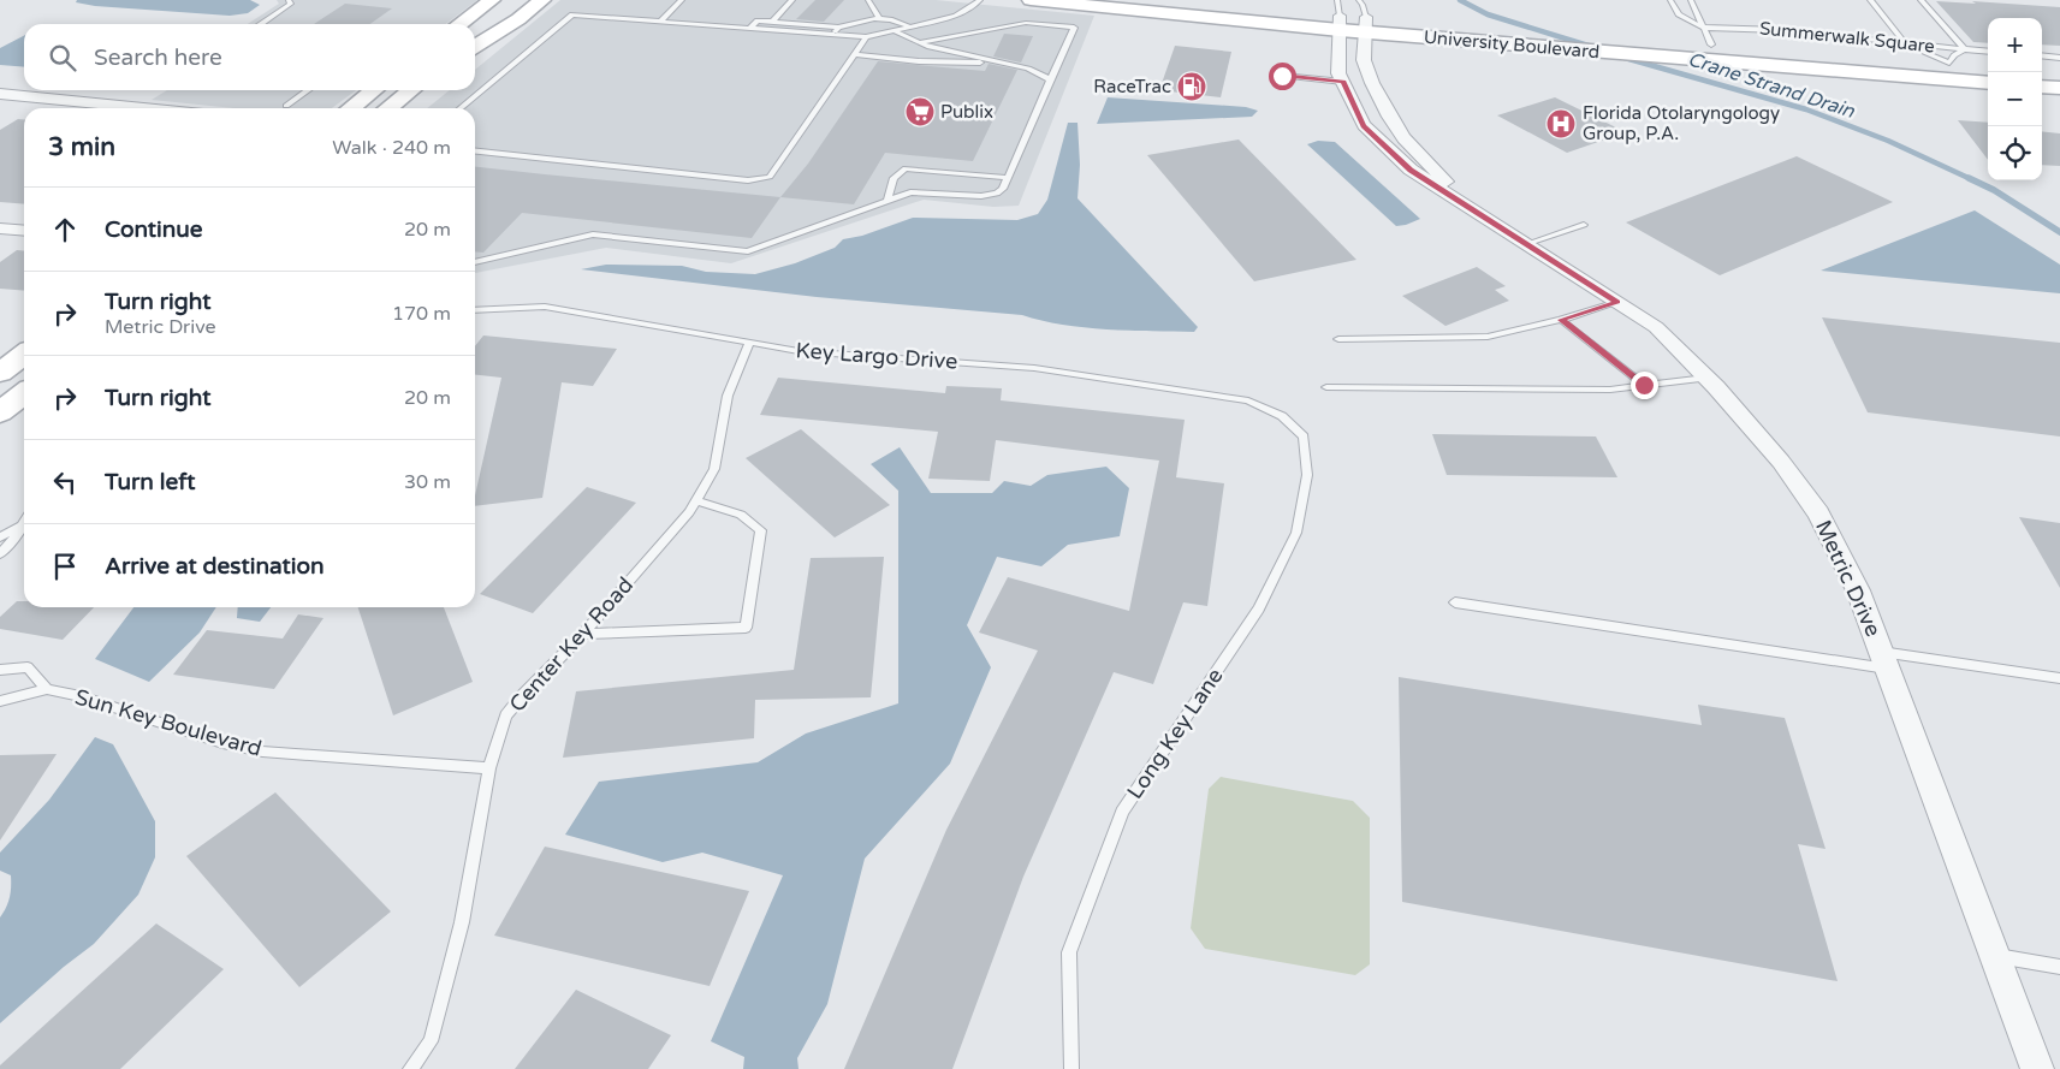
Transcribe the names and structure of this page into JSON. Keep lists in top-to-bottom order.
{
  "streets": {
    "street": ["University Boulevard", "Metric Drive"],
    "lane": [
      "Summerwalk Square",
      "Key Largo Drive",
      "Center Key Road",
      "Sun Key Boulevard",
      "Long Key Lane"
    ]
  },
  "crossings": [
    ["Summerwalk Square", "University Boulevard"],
    ["University Boulevard", "Metric Drive"],
    ["Key Largo Drive", "Center Key Road"],
    ["Key Largo Drive", "Long Key Lane"],
    ["Center Key Road", "Sun Key Boulevard"]
  ],
  "water": ["Crane Strand Drain"],
  "places": {
    "fuel station": ["RaceTrac"],
    "supermarket": ["Publix"],
    "hospital": ["Florida Otolaryngology Group, P.A."]
  },
  "page": {
    "map_buttons": ["+", "−"],
    "search": "Search here",
    "heading": ["3 min", "Walk · 240 m"],
    "list": [
      ["Continue", "20 m"],
      ["Turn right", "Metric Drive", "170 m"],
      ["Turn right", "20 m"],
      ["Turn left", "30 m"],
      "Arrive at destination"
    ]
  }
}
